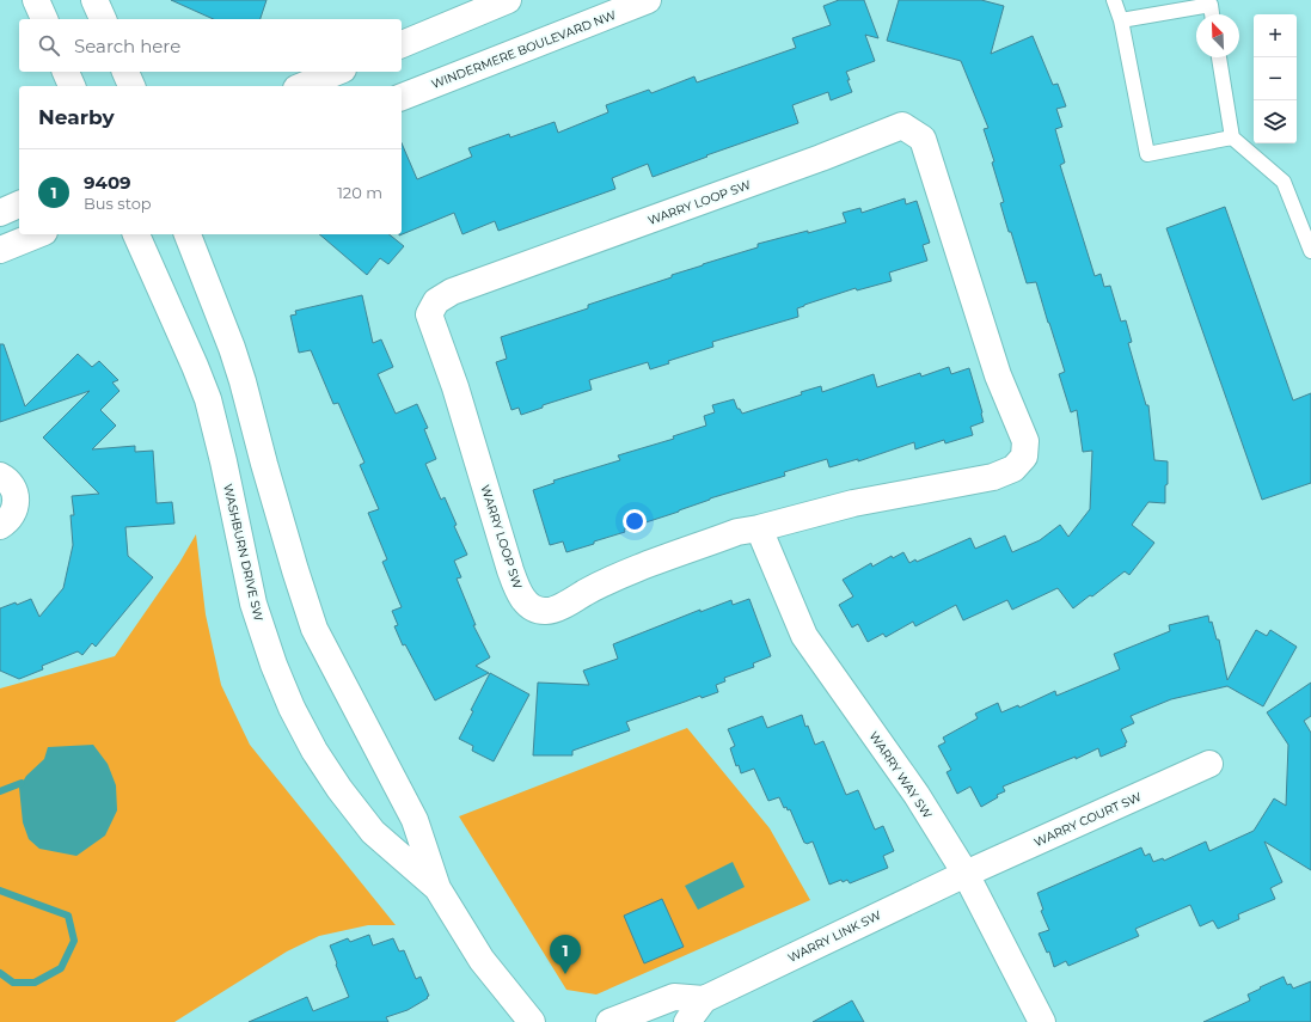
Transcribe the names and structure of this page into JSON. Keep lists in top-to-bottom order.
{
  "streets": {
    "street": [
      "WINDERMERE BOULEVARD NW",
      "WARRY LOOP SW",
      "WASHBURN DRIVE SW",
      "WARRY WAY SW",
      "WARRY COURT SW",
      "WARRY LINK SW"
    ]
  },
  "crossings": [
    ["WARRY LOOP SW", "WARRY WAY SW"],
    ["WARRY WAY SW", "WARRY COURT SW"],
    ["WARRY WAY SW", "WARRY LINK SW"],
    ["WARRY COURT SW", "WARRY LINK SW"]
  ],
  "north": "top left",
  "page": {
    "map_buttons": ["+", "−"],
    "search": "Search here",
    "heading": "Nearby",
    "list": [
      {
        "mark": "1",
        "name": "9409",
        "note": "Bus stop",
        "value": "120 m"
      }
    ],
    "pins": "1"
  }
}
